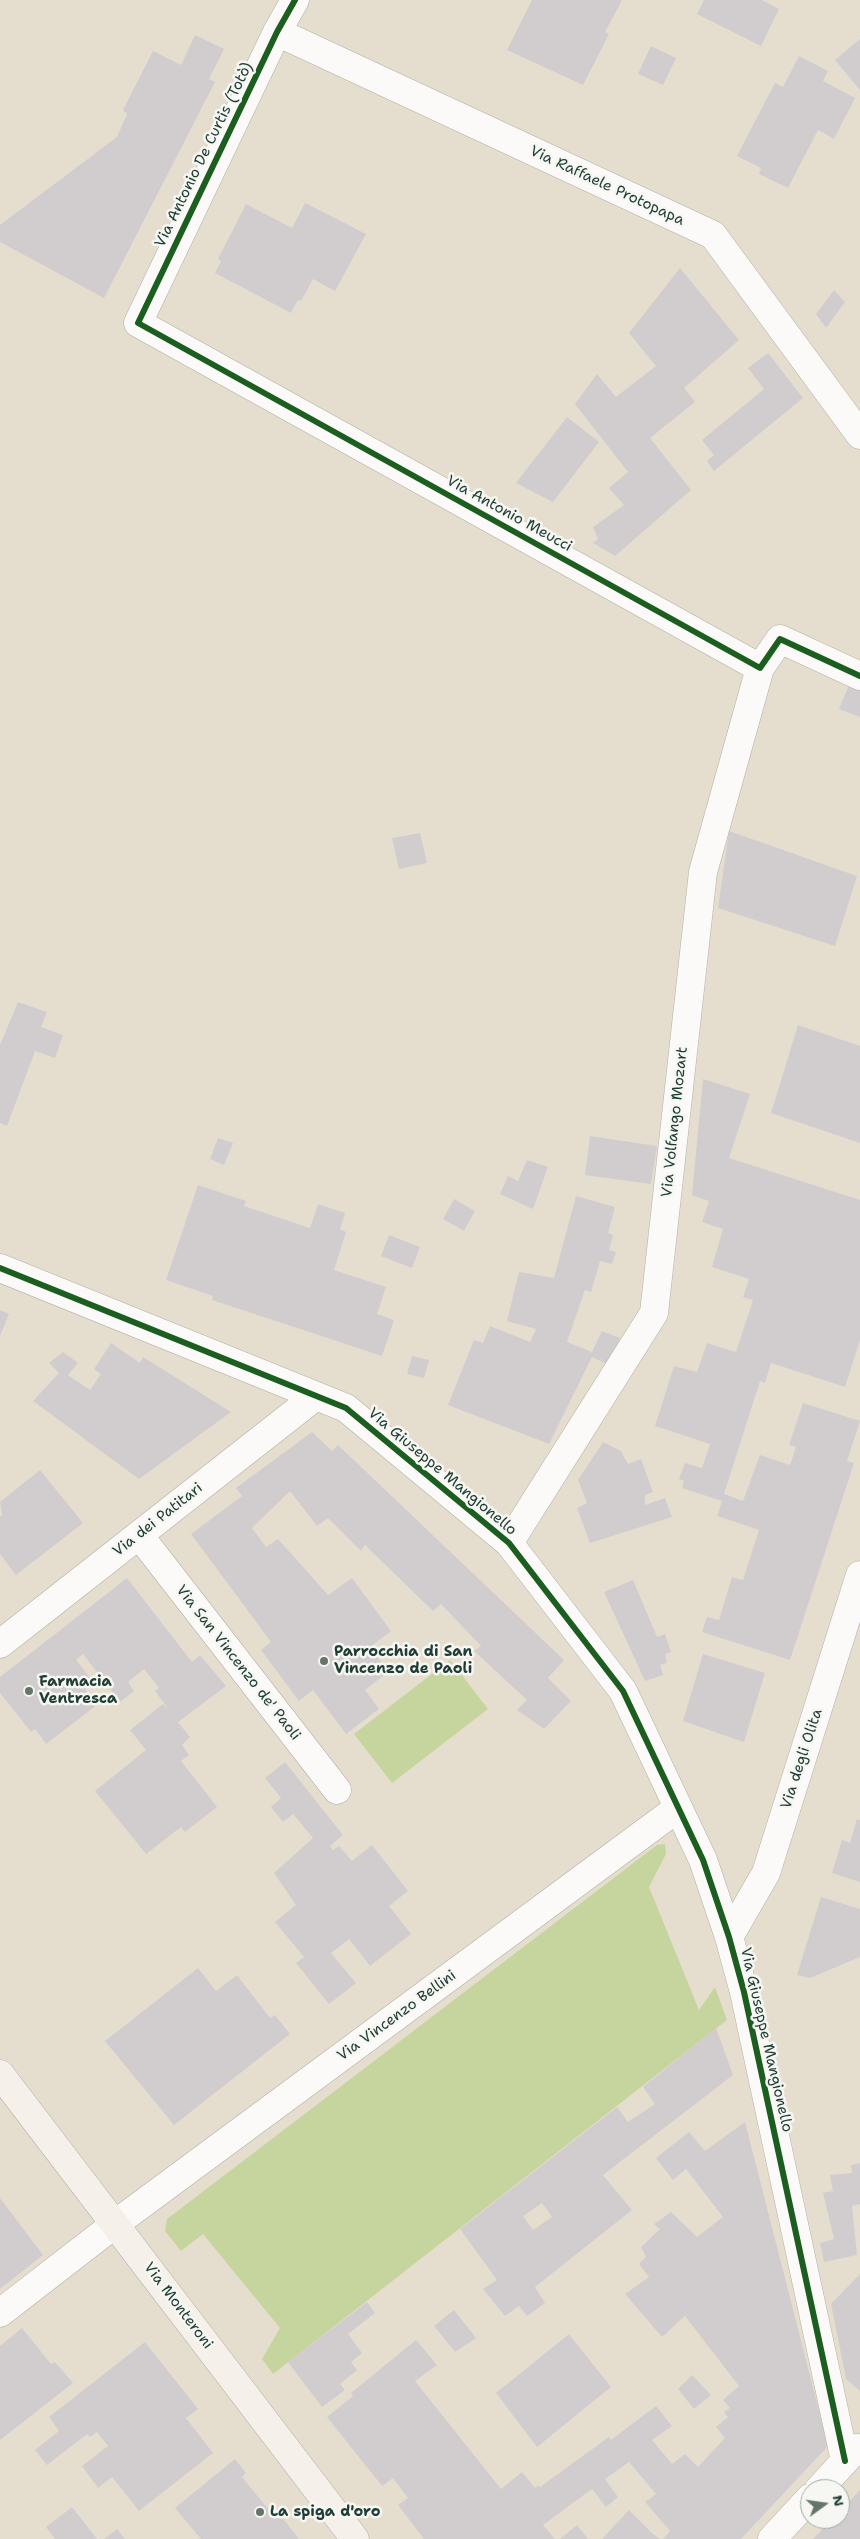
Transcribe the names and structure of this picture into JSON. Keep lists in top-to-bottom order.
{
  "streets": {
    "main road": ["Via Monteroni"],
    "street": [
      "Via Antonio De Curtis (Totò)",
      "Via Raffaele Protopapa",
      "Via Antonio Meucci",
      "Via Volfango Mozart",
      "Via Giuseppe Mangionello",
      "Via dei Patitari",
      "Via San Vincenzo de' Paoli",
      "Via degli Olita",
      "Via Vincenzo Bellini"
    ]
  },
  "crossings": [
    ["Via Antonio De Curtis (Totò)", "Via Raffaele Protopapa"],
    ["Via Antonio De Curtis (Totò)", "Via Antonio Meucci"],
    ["Via Antonio Meucci", "Via Volfango Mozart"],
    ["Via Volfango Mozart", "Via Giuseppe Mangionello"],
    ["Via Giuseppe Mangionello", "Via dei Patitari"],
    ["Via Giuseppe Mangionello", "Via degli Olita"],
    ["Via Giuseppe Mangionello", "Via Vincenzo Bellini"],
    ["Via dei Patitari", "Via San Vincenzo de' Paoli"],
    ["Via Vincenzo Bellini", "Via Monteroni"]
  ],
  "places": ["Parrocchia di San Vincenzo de Paoli", "Farmacia Ventresca", "La spiga d'oro"],
  "north": "right"
}
